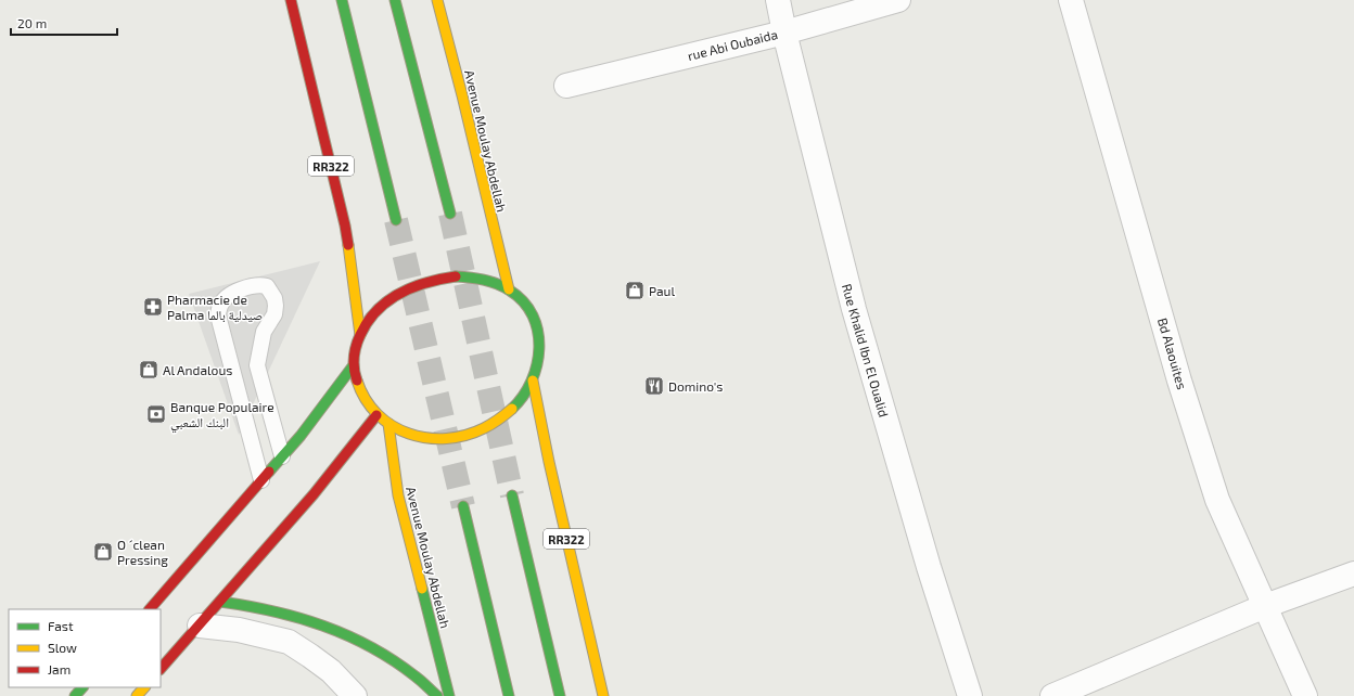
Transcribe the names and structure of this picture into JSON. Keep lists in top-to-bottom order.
{
  "streets": {
    "main road": ["Avenue Moulay Abdellah", "RR322"],
    "street": ["rue Abi Oubaida", "Rue Khalid Ibn El Oualid", "Bd Alaouites"]
  },
  "crossings": [
    ["rue Abi Oubaida", "Rue Khalid Ibn El Oualid"],
    ["Avenue Moulay Abdellah", "RR322"]
  ],
  "places": {
    "shop": ["Paul", "Al Andalous", "O ´clean Pressing"],
    "pharmacy": ["Pharmacie de Palma صيدلية بالما"],
    "restaurant": ["Domino's"],
    "bank": ["Banque Populaire البنك الشعبي"]
  },
  "legend": ["Fast", "Slow", "Jam"],
  "scale_bar": "20 m"
}
